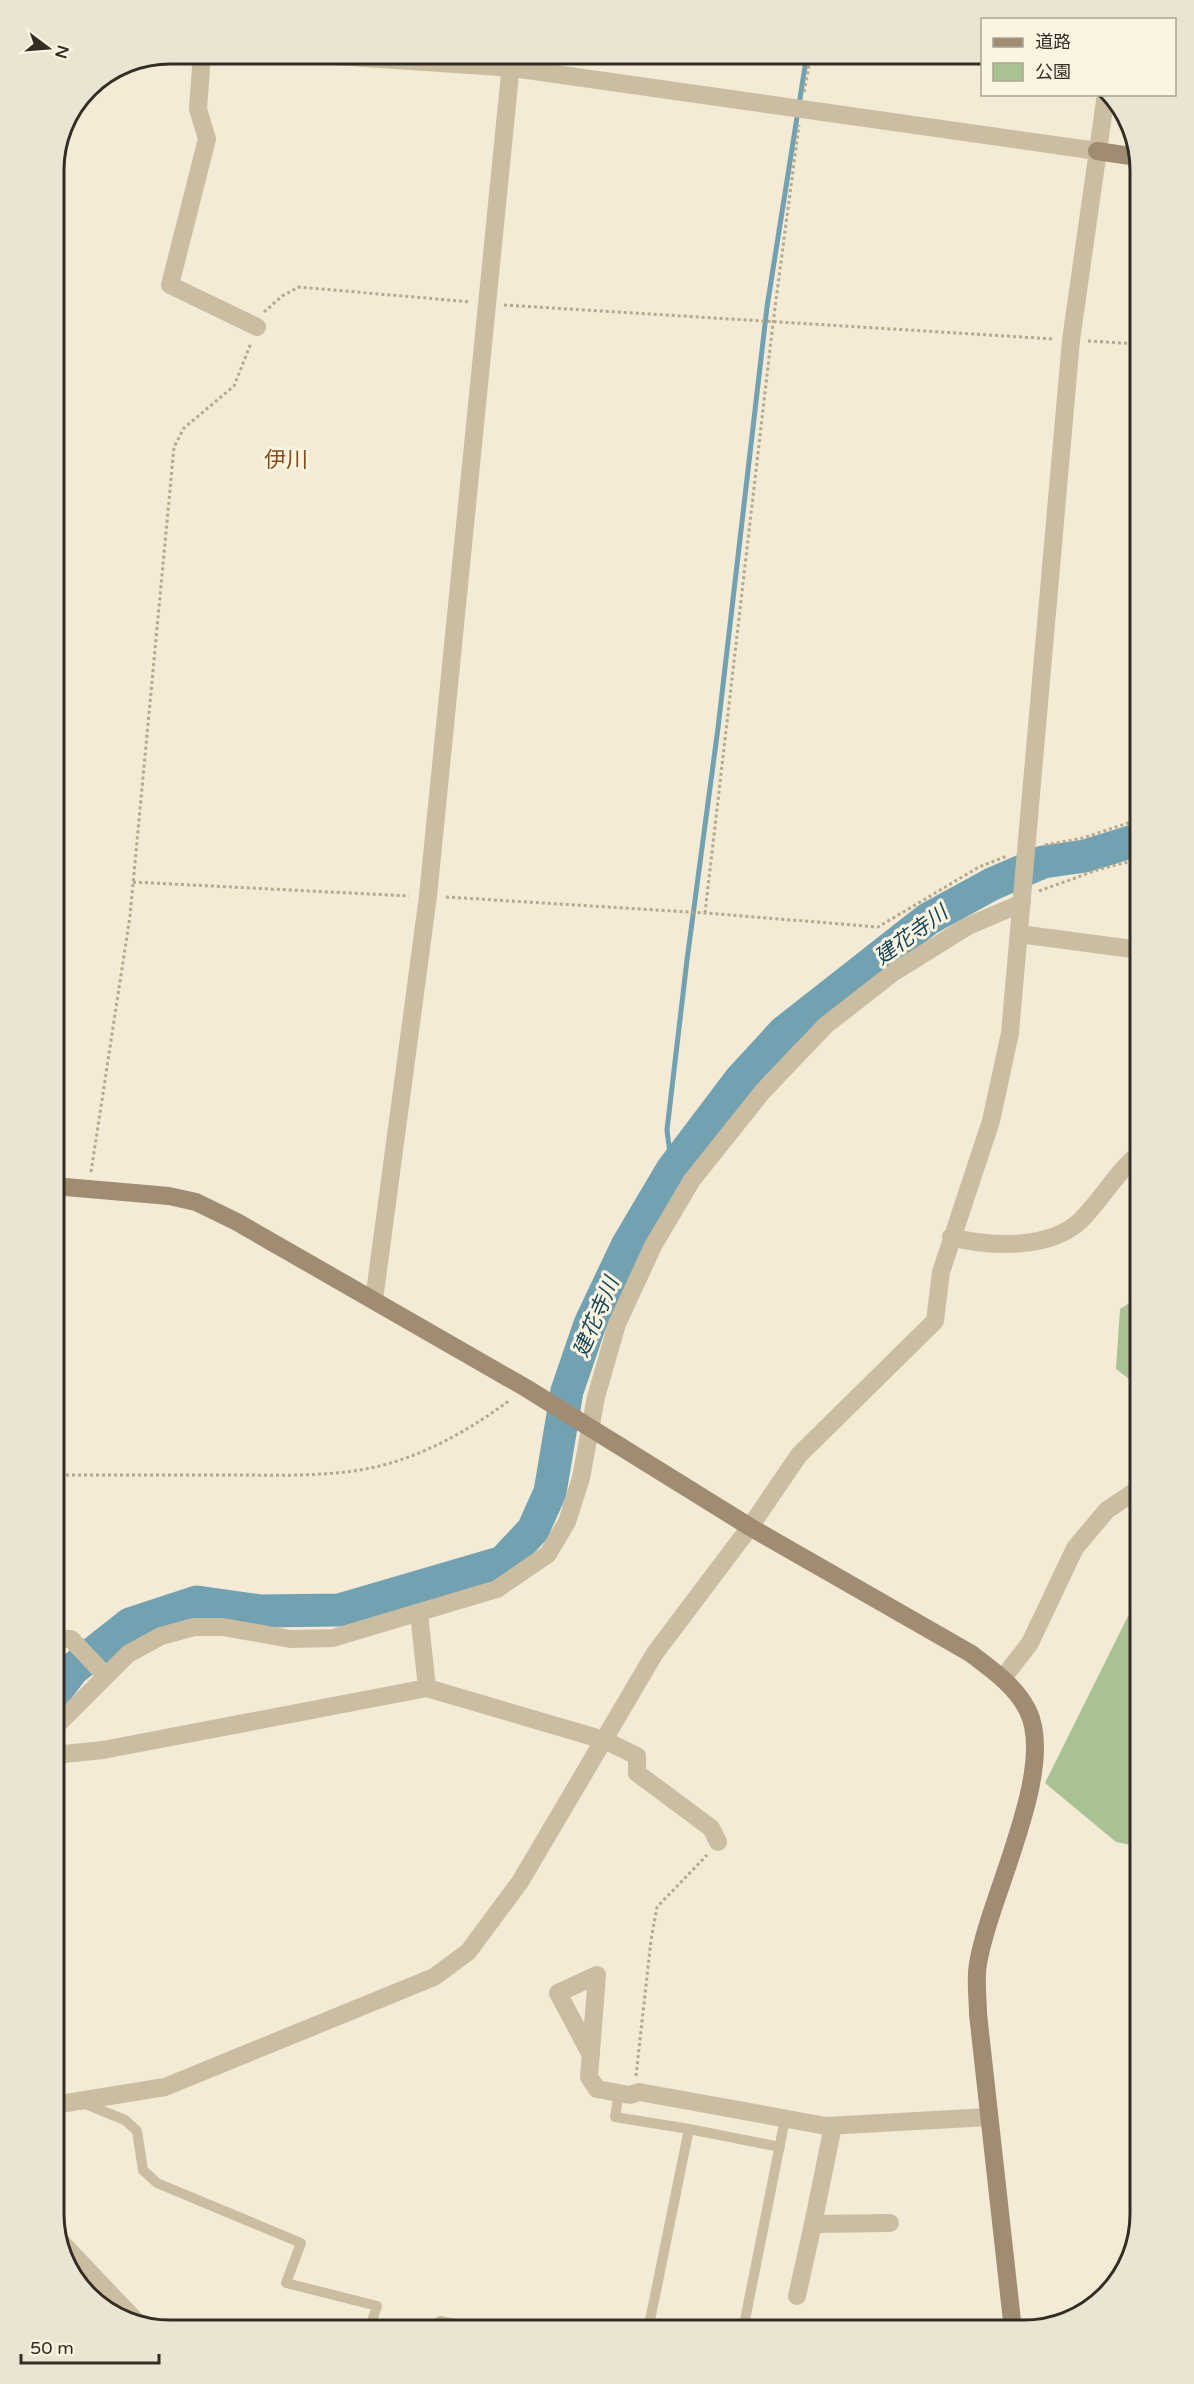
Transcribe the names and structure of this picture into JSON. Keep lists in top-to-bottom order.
{
  "districts": ["伊川"],
  "water": ["建花寺川"],
  "legend": ["道路", "公園"],
  "scale_bar": "50 m",
  "north": "right"
}
